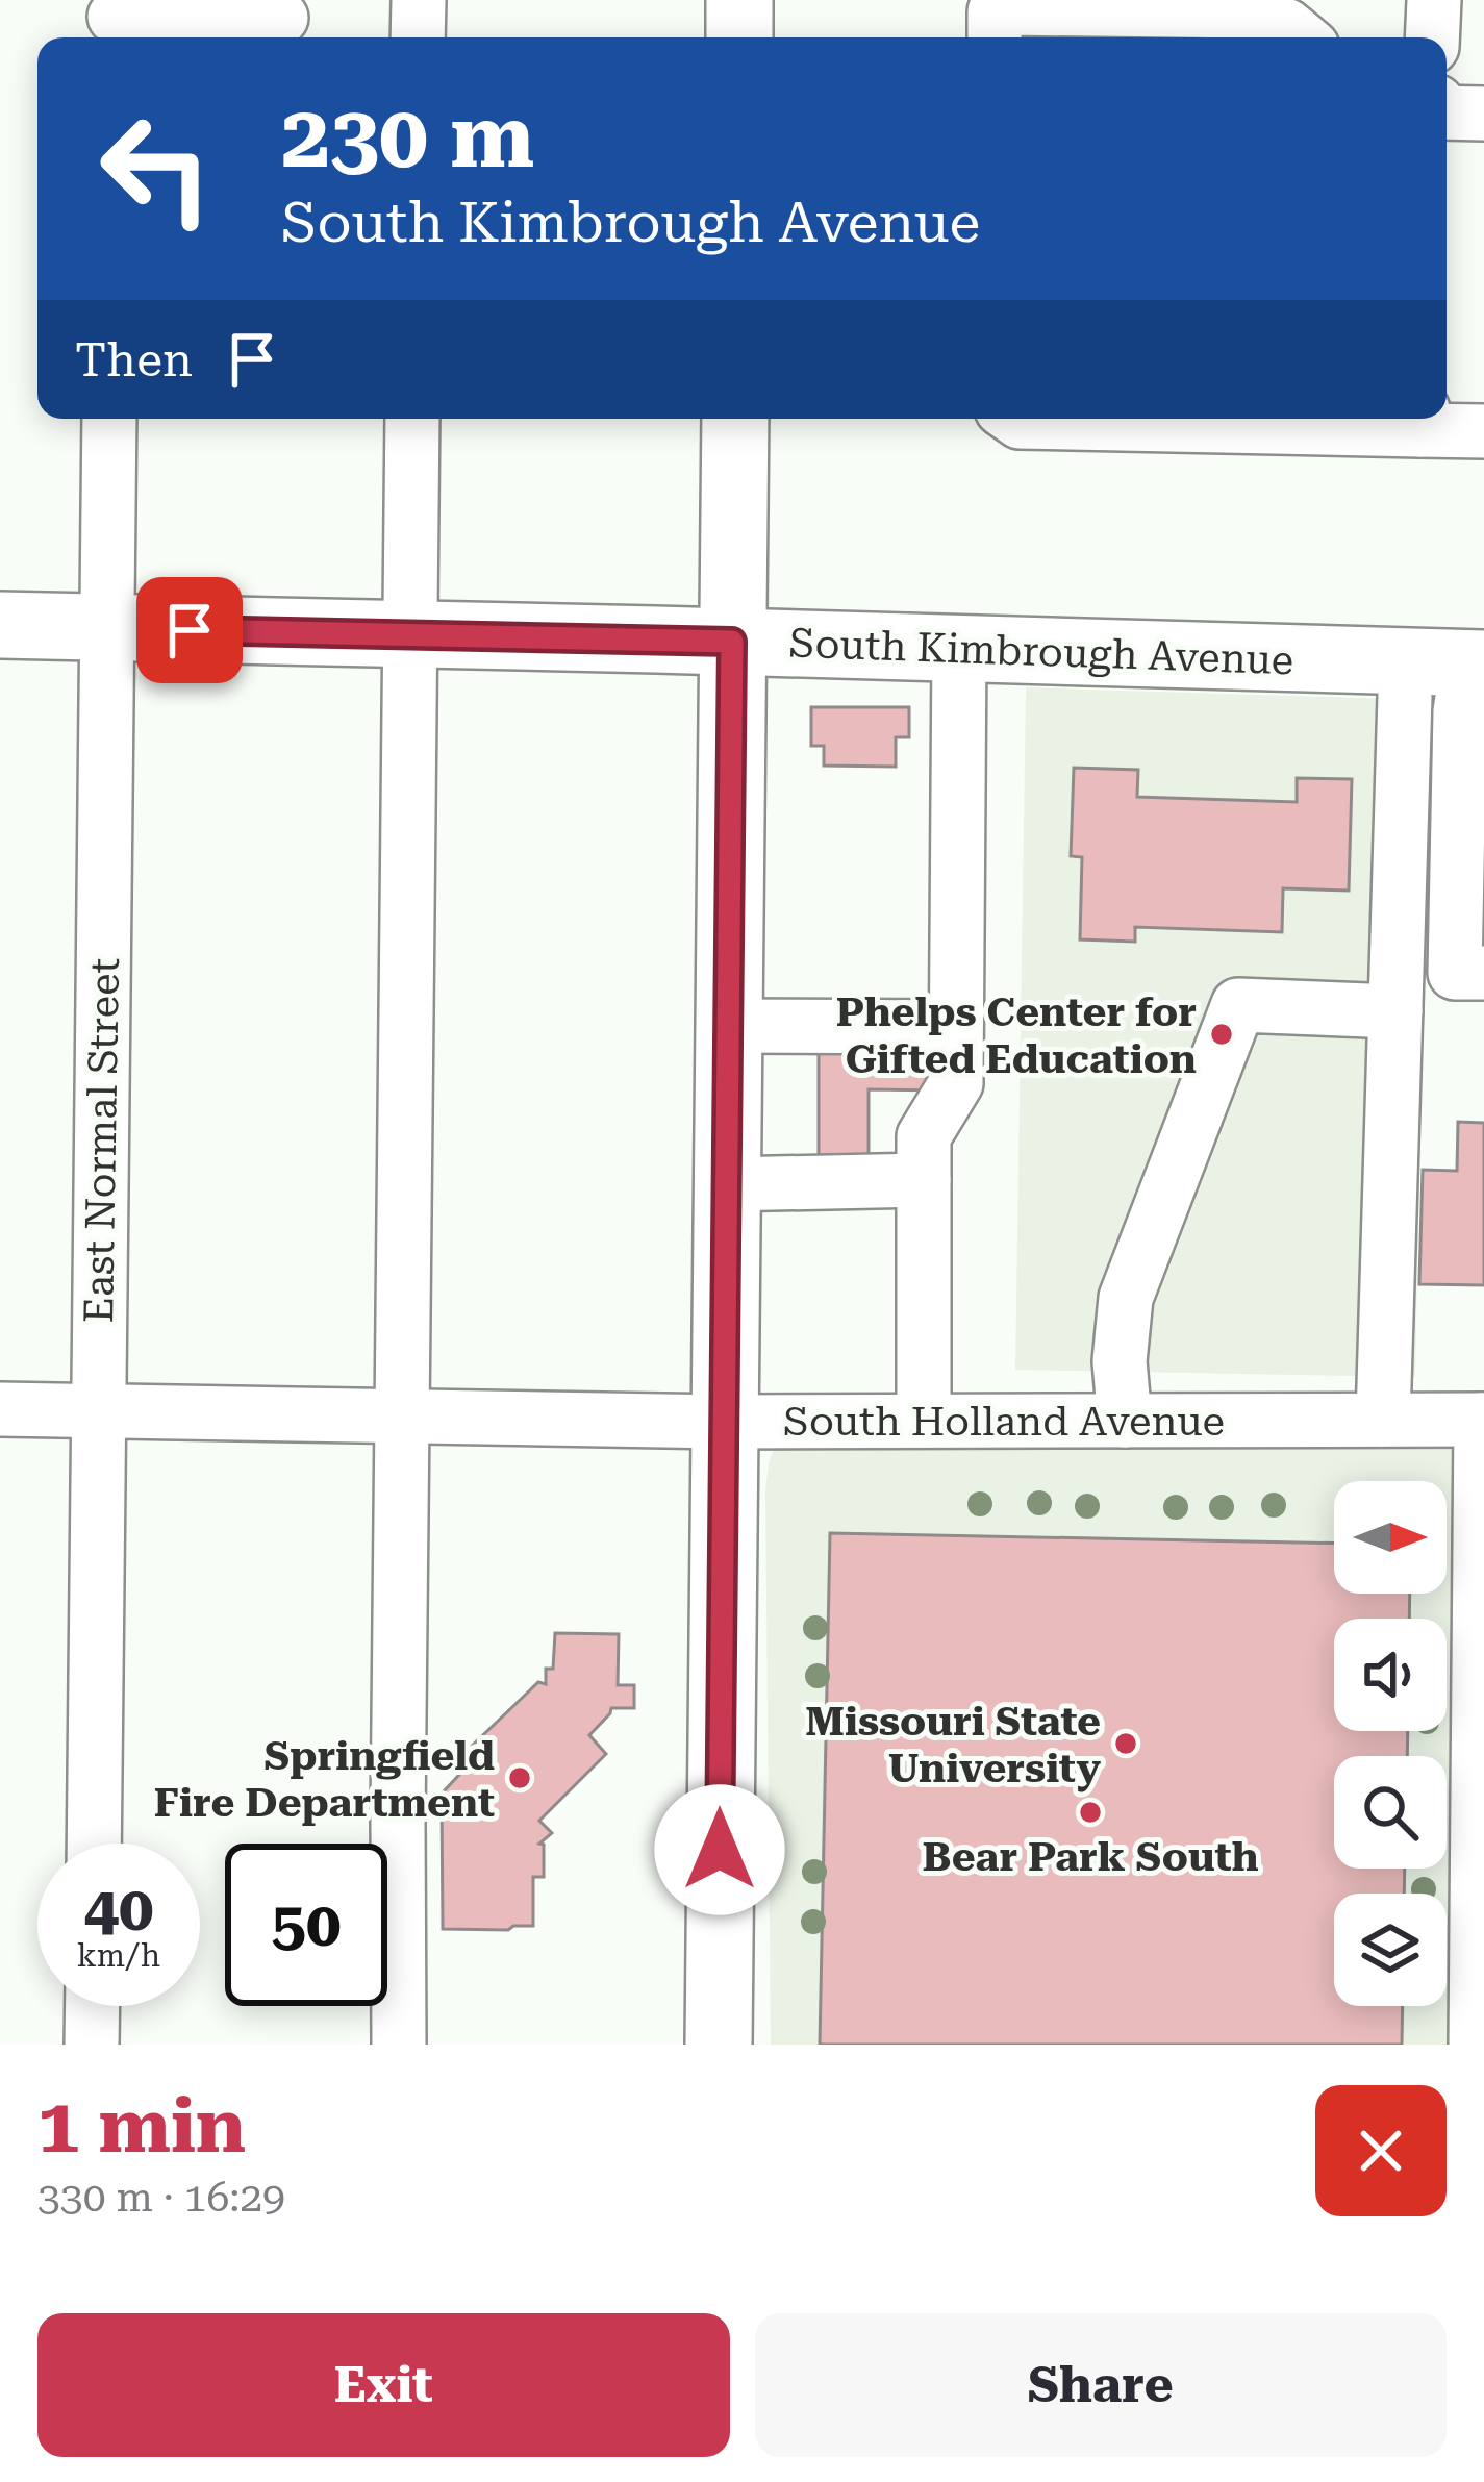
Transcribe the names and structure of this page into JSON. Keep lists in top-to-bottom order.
{
  "streets": {
    "main road": ["South Kimbrough Avenue"],
    "street": ["East Normal Street", "South Holland Avenue"]
  },
  "crossings": [
    ["South Kimbrough Avenue", "East Normal Street"],
    ["East Normal Street", "South Holland Avenue"]
  ],
  "places": [
    "Phelps Center for Gifted Education",
    "Missouri State University",
    "Springfield Fire Department",
    "Bear Park South"
  ],
  "north": "right",
  "page": {
    "turn": ["230 m", "South Kimbrough Avenue"],
    "then": "Then",
    "speed": "40 km/h",
    "limit": "50",
    "heading": ["1 min", "330 m · 16:29"],
    "buttons": ["Exit", "Share"]
  }
}
